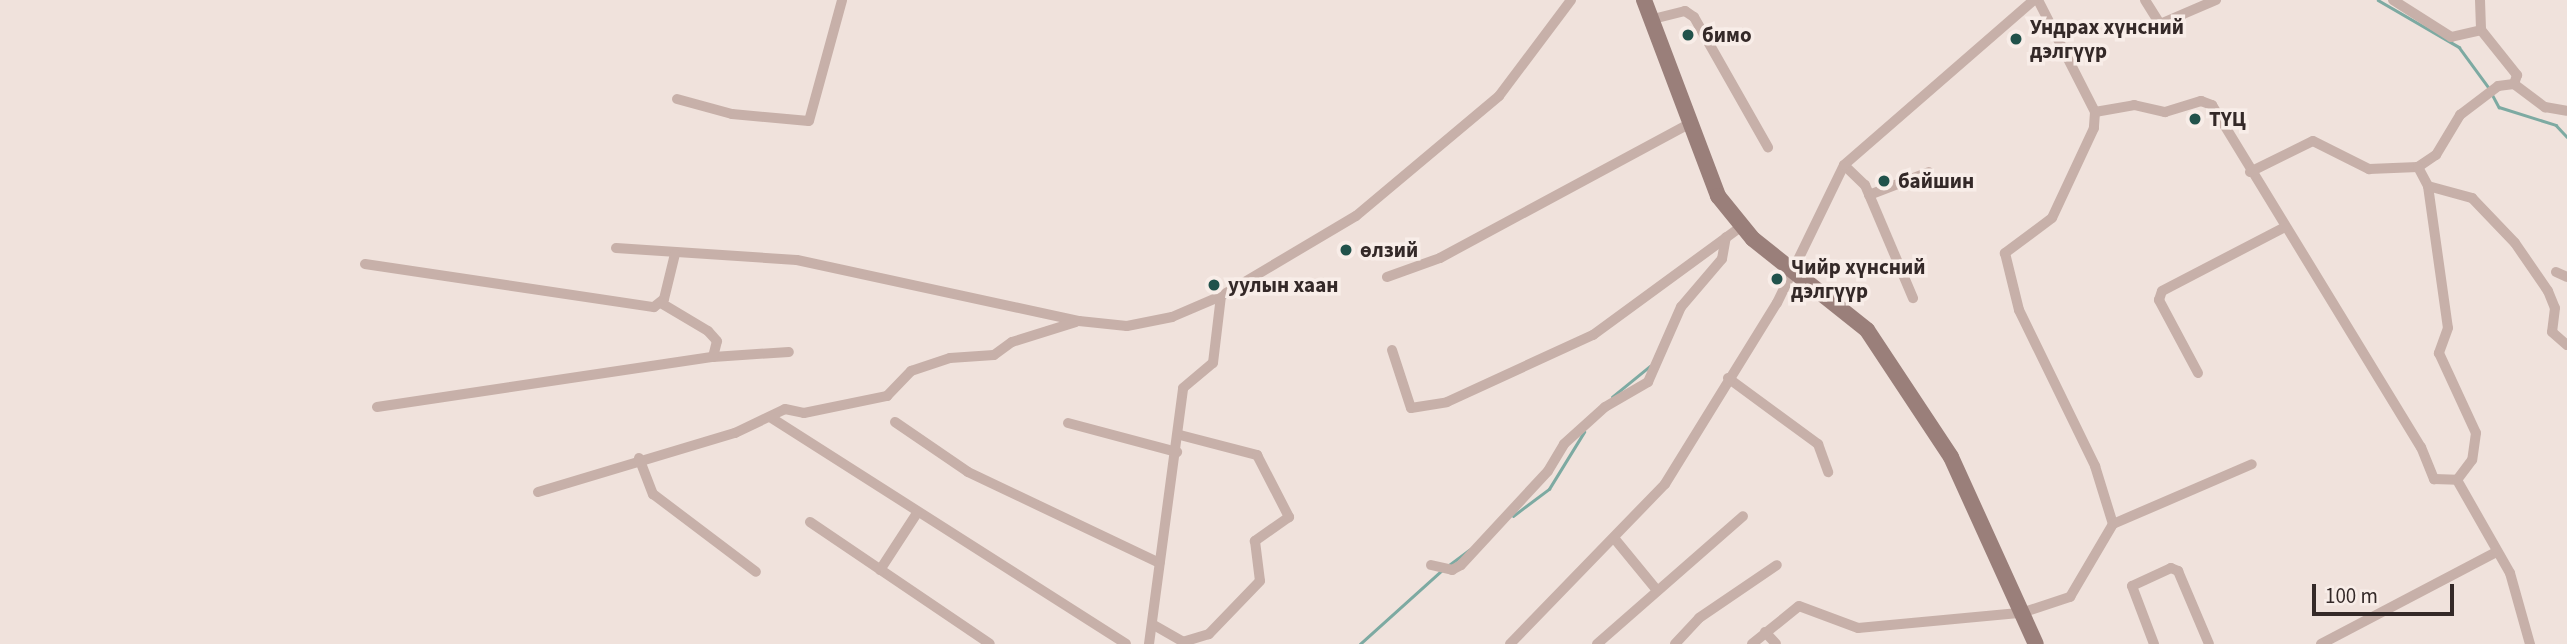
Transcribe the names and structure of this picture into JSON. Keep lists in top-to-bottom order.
{
  "places": [
    "бимо",
    "Ундрах хүнсний дэлгүүр",
    "ТҮЦ",
    "байшин",
    "өлзий",
    "Чийр хүнсний дэлгүүр",
    "уулын хаан"
  ],
  "scale_bar": "100 m"
}
